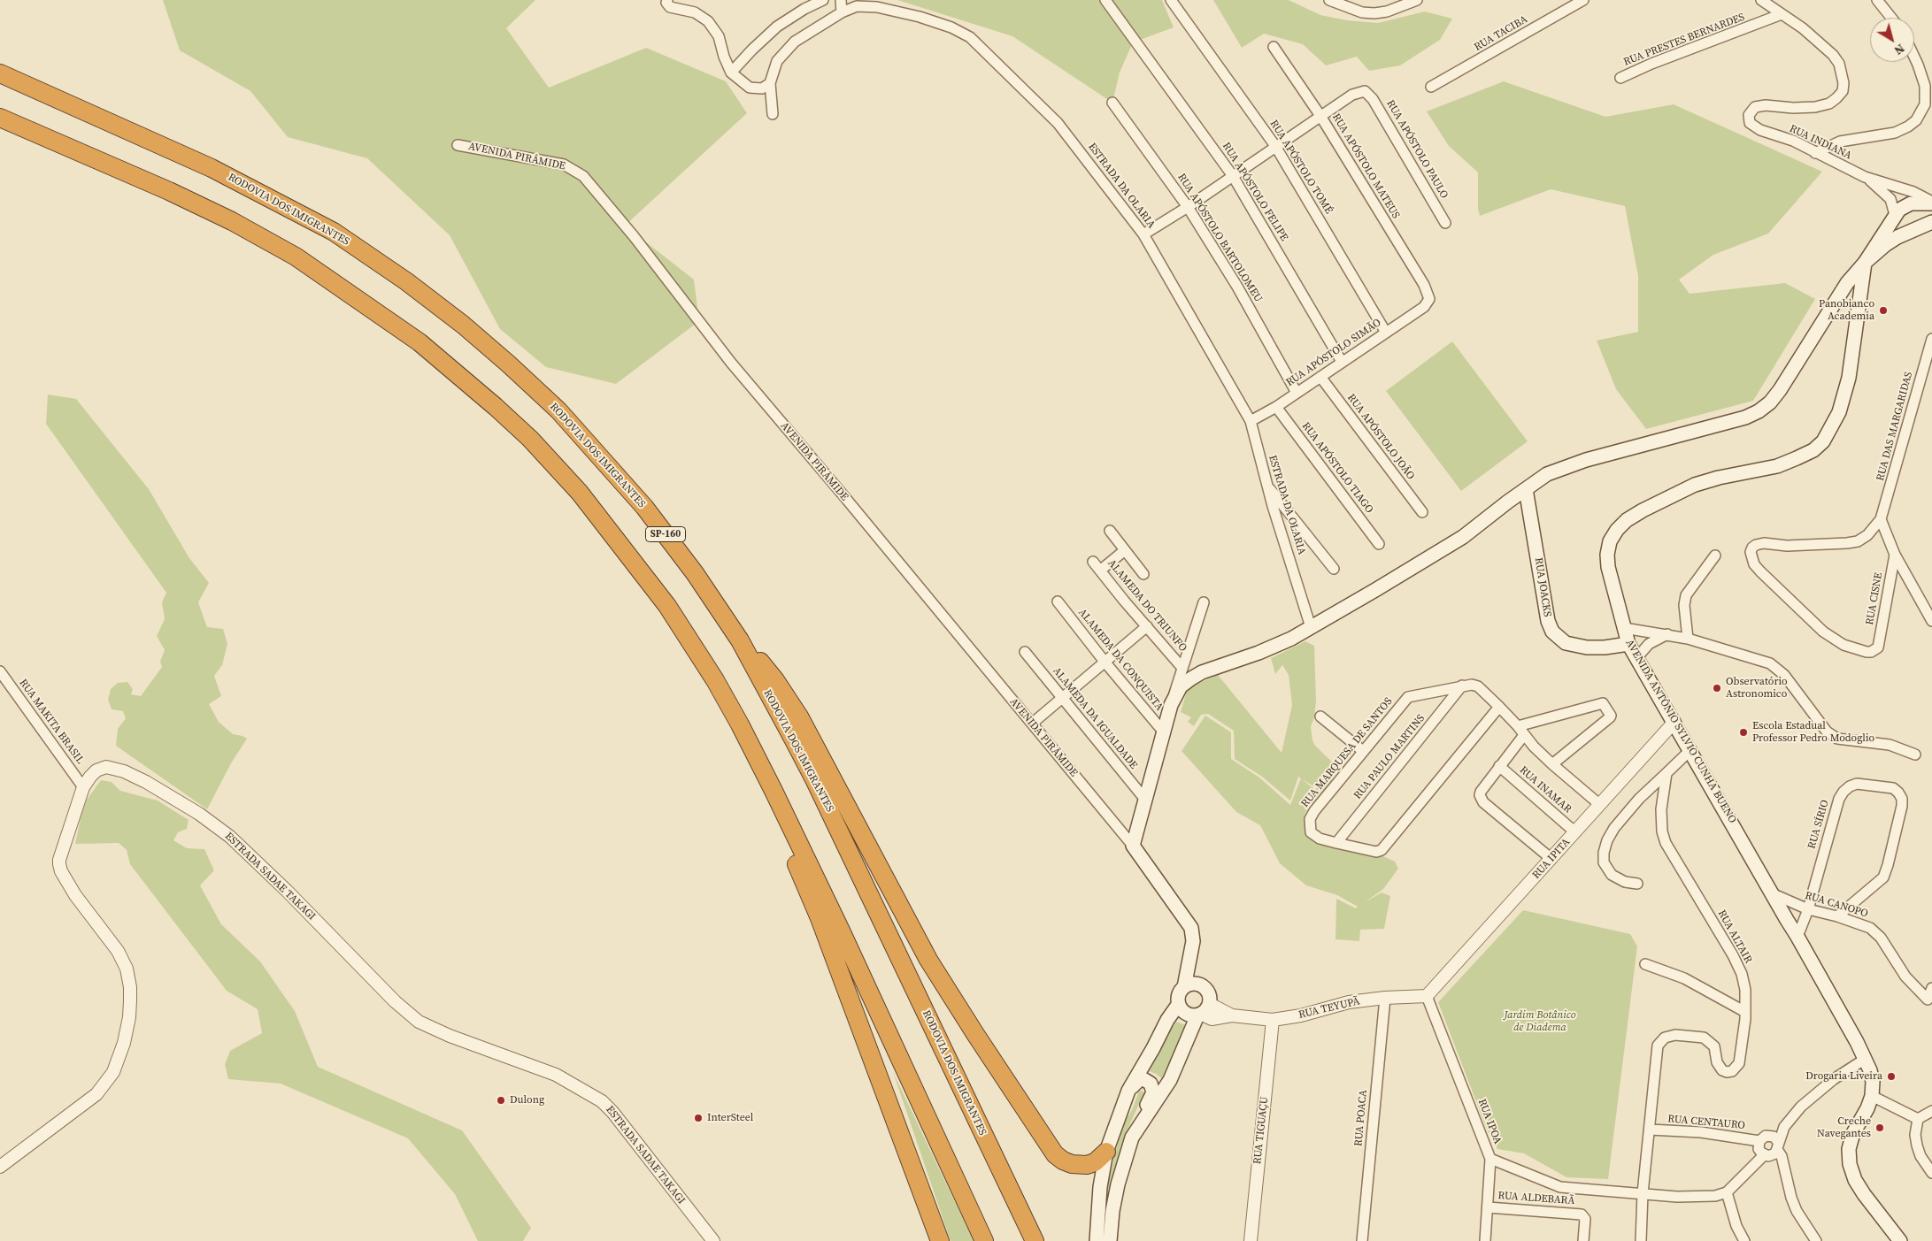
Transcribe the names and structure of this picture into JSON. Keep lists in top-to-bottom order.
{
  "streets": {
    "highway": ["RODOVIA DOS IMIGRANTES", "SP-160"],
    "main road": ["RUA JOACKS", "AVENIDA ANTÔNIO SYLVIO CUNHA BUENO"],
    "street": [
      "RUA TACIBA",
      "RUA PRESTES BERNARDES",
      "RUA INDIANA",
      "RUA APÓSTOLO PAULO",
      "AVENIDA PIRÂMIDE",
      "RUA APÓSTOLO MATEUS",
      "RUA APÓSTOLO TOMÉ",
      "ESTRADA DA OLARIA",
      "RUA APÓSTOLO FELIPE",
      "RUA APÓSTOLO BARTOLOMEU",
      "RUA APÓSTOLO SIMÃO",
      "RUA DAS MARGARIDAS",
      "RUA APÓSTOLO JOÃO",
      "RUA APÓSTOLO TIAGO",
      "RUA CISNE",
      "ALAMEDA DO TRIUNFO",
      "ALAMEDA DA CONQUISTA",
      "ALAMEDA DA IGUALDADE",
      "RUA MAKITA BRASIL",
      "RUA MARQUESA DE SANTOS",
      "RUA PAULO MARTINS",
      "RUA INAMAR",
      "RUA SÍRIO",
      "RUA IPITA",
      "ESTRADA SADAE TAKAGI",
      "RUA CANOPO",
      "RUA ALTAIR",
      "RUA TEYUPÃ",
      "RUA POACA",
      "RUA IPOA",
      "RUA CENTAURO",
      "RUA TIGUAÇU",
      "RUA ALDEBARÃ"
    ]
  },
  "crossings": [
    ["RUA PRESTES BERNARDES", "RUA INDIANA"],
    ["RUA APÓSTOLO PAULO", "RUA APÓSTOLO MATEUS"],
    ["RUA APÓSTOLO MATEUS", "RUA APÓSTOLO SIMÃO"],
    ["RUA APÓSTOLO TOMÉ", "RUA APÓSTOLO SIMÃO"],
    ["ESTRADA DA OLARIA", "RUA APÓSTOLO SIMÃO"],
    ["RUA APÓSTOLO FELIPE", "RUA APÓSTOLO SIMÃO"],
    ["RUA APÓSTOLO BARTOLOMEU", "RUA APÓSTOLO SIMÃO"],
    ["RUA APÓSTOLO SIMÃO", "RUA APÓSTOLO JOÃO"],
    ["RUA APÓSTOLO SIMÃO", "RUA APÓSTOLO TIAGO"],
    ["RUA DAS MARGARIDAS", "RUA CISNE"],
    ["RUA JOACKS", "AVENIDA ANTÔNIO SYLVIO CUNHA BUENO"],
    ["RUA MAKITA BRASIL", "ESTRADA SADAE TAKAGI"],
    ["AVENIDA ANTÔNIO SYLVIO CUNHA BUENO", "RUA SÍRIO"],
    ["AVENIDA ANTÔNIO SYLVIO CUNHA BUENO", "RUA IPITA"],
    ["AVENIDA ANTÔNIO SYLVIO CUNHA BUENO", "RUA CANOPO"],
    ["RUA MARQUESA DE SANTOS", "RUA PAULO MARTINS"],
    ["RUA INAMAR", "RUA IPITA"],
    ["RUA SÍRIO", "RUA CANOPO"],
    ["RUA IPITA", "RUA TEYUPÃ"],
    ["RUA IPITA", "RUA IPOA"],
    ["RUA ALTAIR", "RUA IPOA"],
    ["RUA ALTAIR", "RUA CENTAURO"],
    ["RUA TEYUPÃ", "RUA POACA"],
    ["RUA TEYUPÃ", "RUA IPOA"],
    ["RUA TEYUPÃ", "RUA TIGUAÇU"]
  ],
  "parks": ["Jardim Botânico de Diadema"],
  "places": [
    "Panobianco Academia",
    "Observatório Astronomico",
    "Escola Estadual Professor Pedro Modoglio",
    "Drogaria Liveira",
    "Dulong",
    "InterSteel",
    "Creche Navegantes"
  ],
  "north": "bottom right"
}
